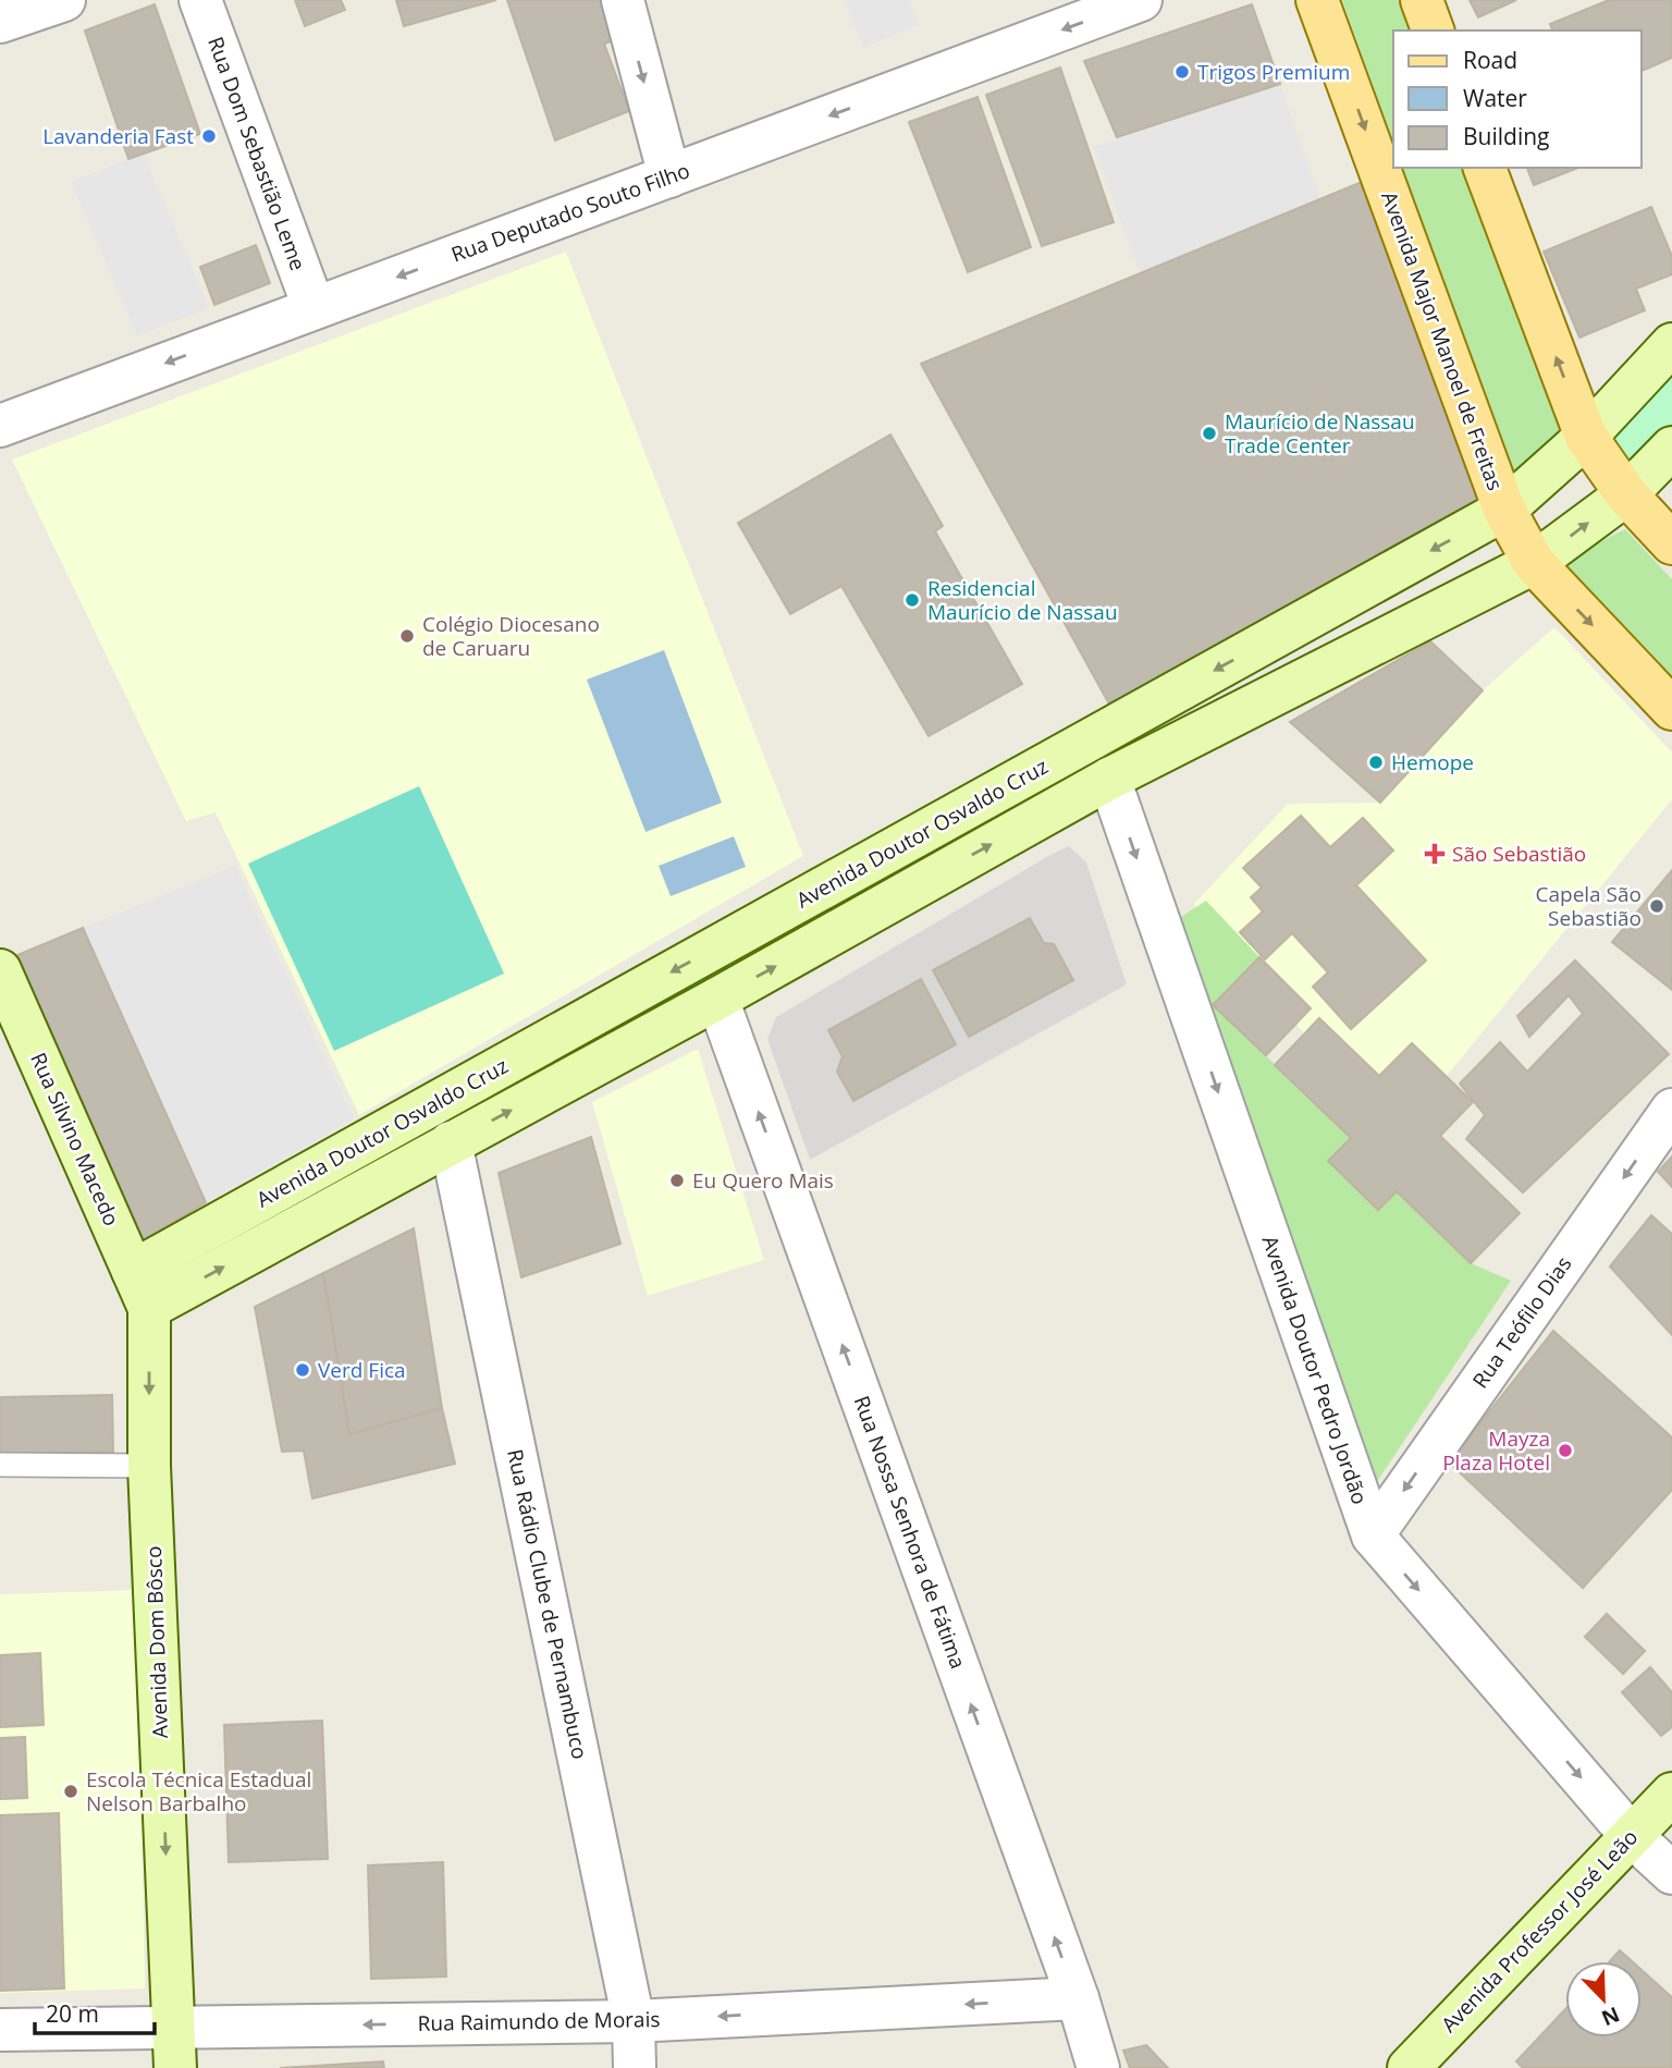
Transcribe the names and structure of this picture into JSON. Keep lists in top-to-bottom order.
{
  "streets": {
    "main road": ["Avenida Major Manoel de Freitas"],
    "street": [
      "Rua Dom Sebastião Leme",
      "Rua Deputado Souto Filho",
      "Avenida Doutor Osvaldo Cruz",
      "Rua Silvino Macedo",
      "Rua Teófilo Dias",
      "Avenida Doutor Pedro Jordão",
      "Rua Nossa Senhora de Fátima",
      "Rua Rádio Clube de Pernambuco",
      "Avenida Dom Bôsco",
      "Avenida Professor José Leão",
      "Rua Raimundo de Morais"
    ]
  },
  "crossings": [
    ["Rua Dom Sebastião Leme", "Rua Deputado Souto Filho"],
    ["Avenida Major Manoel de Freitas", "Avenida Doutor Osvaldo Cruz"],
    ["Avenida Doutor Osvaldo Cruz", "Rua Silvino Macedo"],
    ["Avenida Doutor Osvaldo Cruz", "Avenida Doutor Pedro Jordão"],
    ["Avenida Doutor Osvaldo Cruz", "Rua Nossa Senhora de Fátima"],
    ["Avenida Doutor Osvaldo Cruz", "Rua Rádio Clube de Pernambuco"],
    ["Avenida Doutor Osvaldo Cruz", "Avenida Dom Bôsco"],
    ["Rua Silvino Macedo", "Avenida Dom Bôsco"],
    ["Rua Teófilo Dias", "Avenida Doutor Pedro Jordão"],
    ["Avenida Doutor Pedro Jordão", "Avenida Professor José Leão"],
    ["Rua Nossa Senhora de Fátima", "Rua Raimundo de Morais"],
    ["Rua Rádio Clube de Pernambuco", "Rua Raimundo de Morais"],
    ["Avenida Dom Bôsco", "Rua Raimundo de Morais"]
  ],
  "one_way": [
    "Rua Deputado Souto Filho",
    "Rua Teófilo Dias",
    "Avenida Doutor Pedro Jordão",
    "Rua Nossa Senhora de Fátima",
    "Avenida Dom Bôsco",
    "Rua Raimundo de Morais"
  ],
  "places": {
    "other": [
      "Trigos Premium",
      "Lavanderia Fast",
      "Maurício de Nassau Trade Center",
      "Residencial Maurício de Nassau",
      "Colégio Diocesano de Caruaru",
      "Hemope",
      "Capela São Sebastião",
      "Eu Quero Mais",
      "Verd Fica",
      "Mayza Plaza Hotel",
      "Escola Técnica Estadual Nelson Barbalho"
    ],
    "health": ["São Sebastião"]
  },
  "legend": ["Road", "Water", "Building"],
  "scale_bar": "20 m",
  "north": "bottom right"
}
